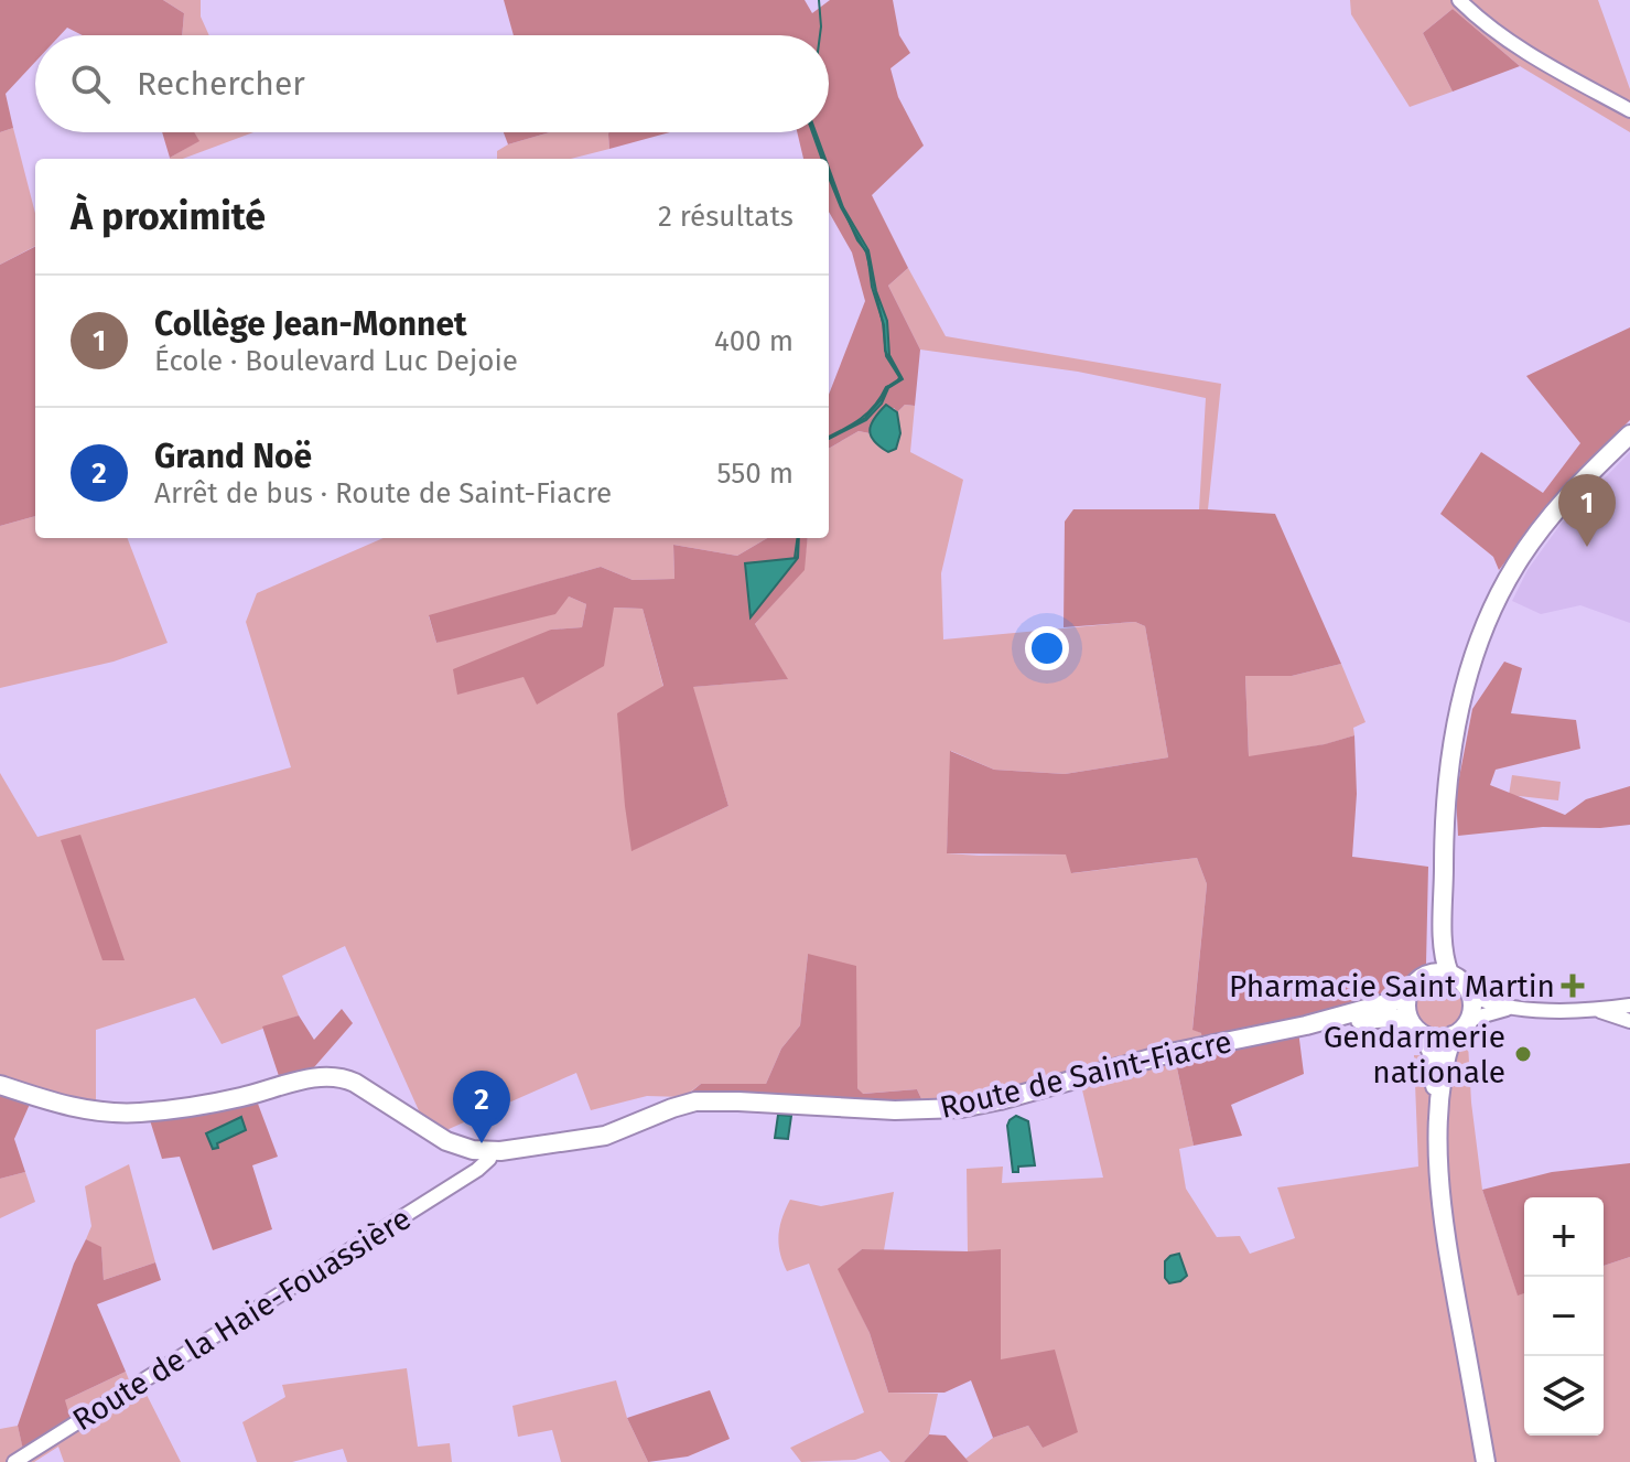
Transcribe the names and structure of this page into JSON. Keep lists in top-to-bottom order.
{
  "streets": {
    "main road": ["Route de Saint-Fiacre"],
    "street": ["Route de la Haie-Fouassière"]
  },
  "crossings": [
    ["Route de Saint-Fiacre", "Route de la Haie-Fouassière"]
  ],
  "places": {
    "health": ["Pharmacie Saint Martin"],
    "other": ["Gendarmerie nationale"]
  },
  "page": {
    "search": "Rechercher",
    "heading": ["À proximité", "2 résultats"],
    "list": [
      {
        "mark": "1",
        "name": "Collège Jean-Monnet",
        "note": "École · Boulevard Luc Dejoie",
        "value": "400 m"
      },
      {
        "mark": "2",
        "name": "Grand Noë",
        "note": "Arrêt de bus · Route de Saint-Fiacre",
        "value": "550 m"
      }
    ],
    "pins": ["1", "2"],
    "map_buttons": ["+", "−"]
  }
}
